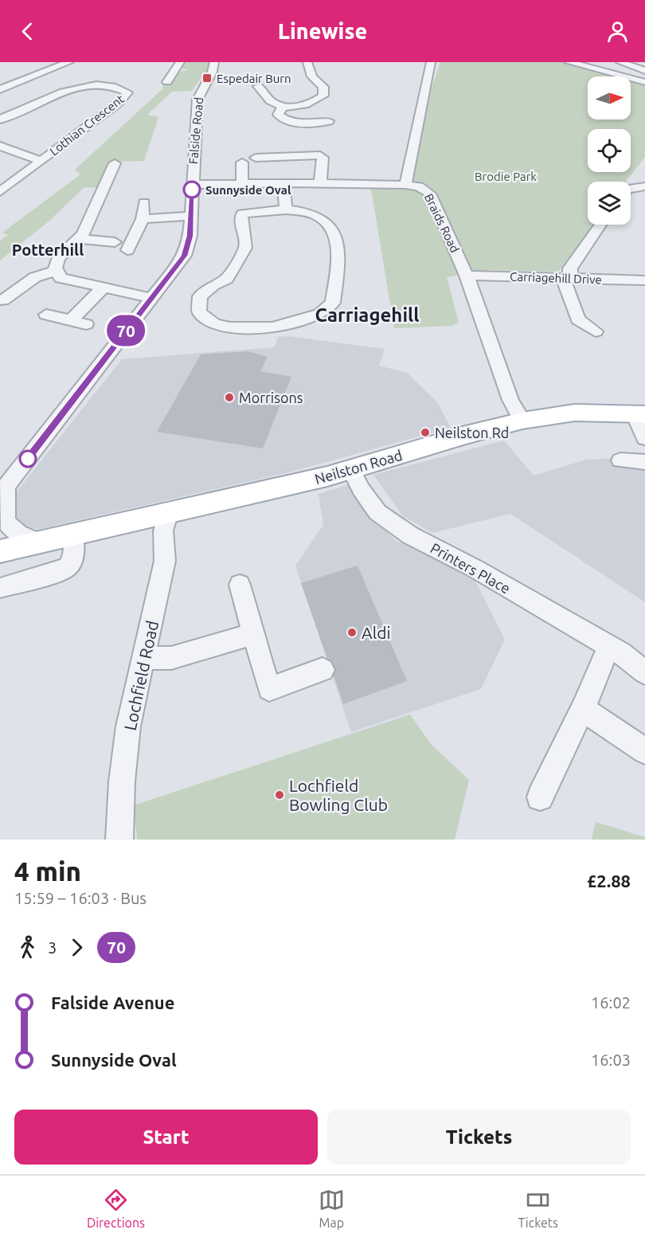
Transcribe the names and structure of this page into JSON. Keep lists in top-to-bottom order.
{
  "streets": {
    "main road": ["Neilston Road"],
    "street": [
      "Lothian Crescent",
      "Falside Road",
      "Braids Road",
      "Carriagehill Drive",
      "Printers Place",
      "Lochfield Road"
    ]
  },
  "crossings": [
    ["Falside Road", "Braids Road"],
    ["Falside Road", "Neilston Road"],
    ["Braids Road", "Carriagehill Drive"],
    ["Braids Road", "Neilston Road"],
    ["Neilston Road", "Printers Place"],
    ["Neilston Road", "Lochfield Road"]
  ],
  "districts": ["Potterhill", "Carriagehill"],
  "parks": ["Brodie Park"],
  "places": {
    "transit": ["Espedair Burn"],
    "other": [
      "Sunnyside Oval",
      "Morrisons",
      "Neilston Rd",
      "Aldi",
      "Lochfield Bowling Club"
    ]
  },
  "lines": ["bus line 70"],
  "north": "right",
  "page": {
    "header": "Linewise",
    "on_map": "70",
    "heading": ["4 min", "15:59 – 16:03 · Bus", "£2.88"],
    "legs": ["3", "70"],
    "list": [
      {
        "name": "Falside Avenue",
        "value": "16:02"
      },
      {
        "name": "Sunnyside Oval",
        "value": "16:03"
      }
    ],
    "buttons": ["Start", "Tickets"],
    "tabs": ["Directions", "Map", "Tickets"]
  }
}
